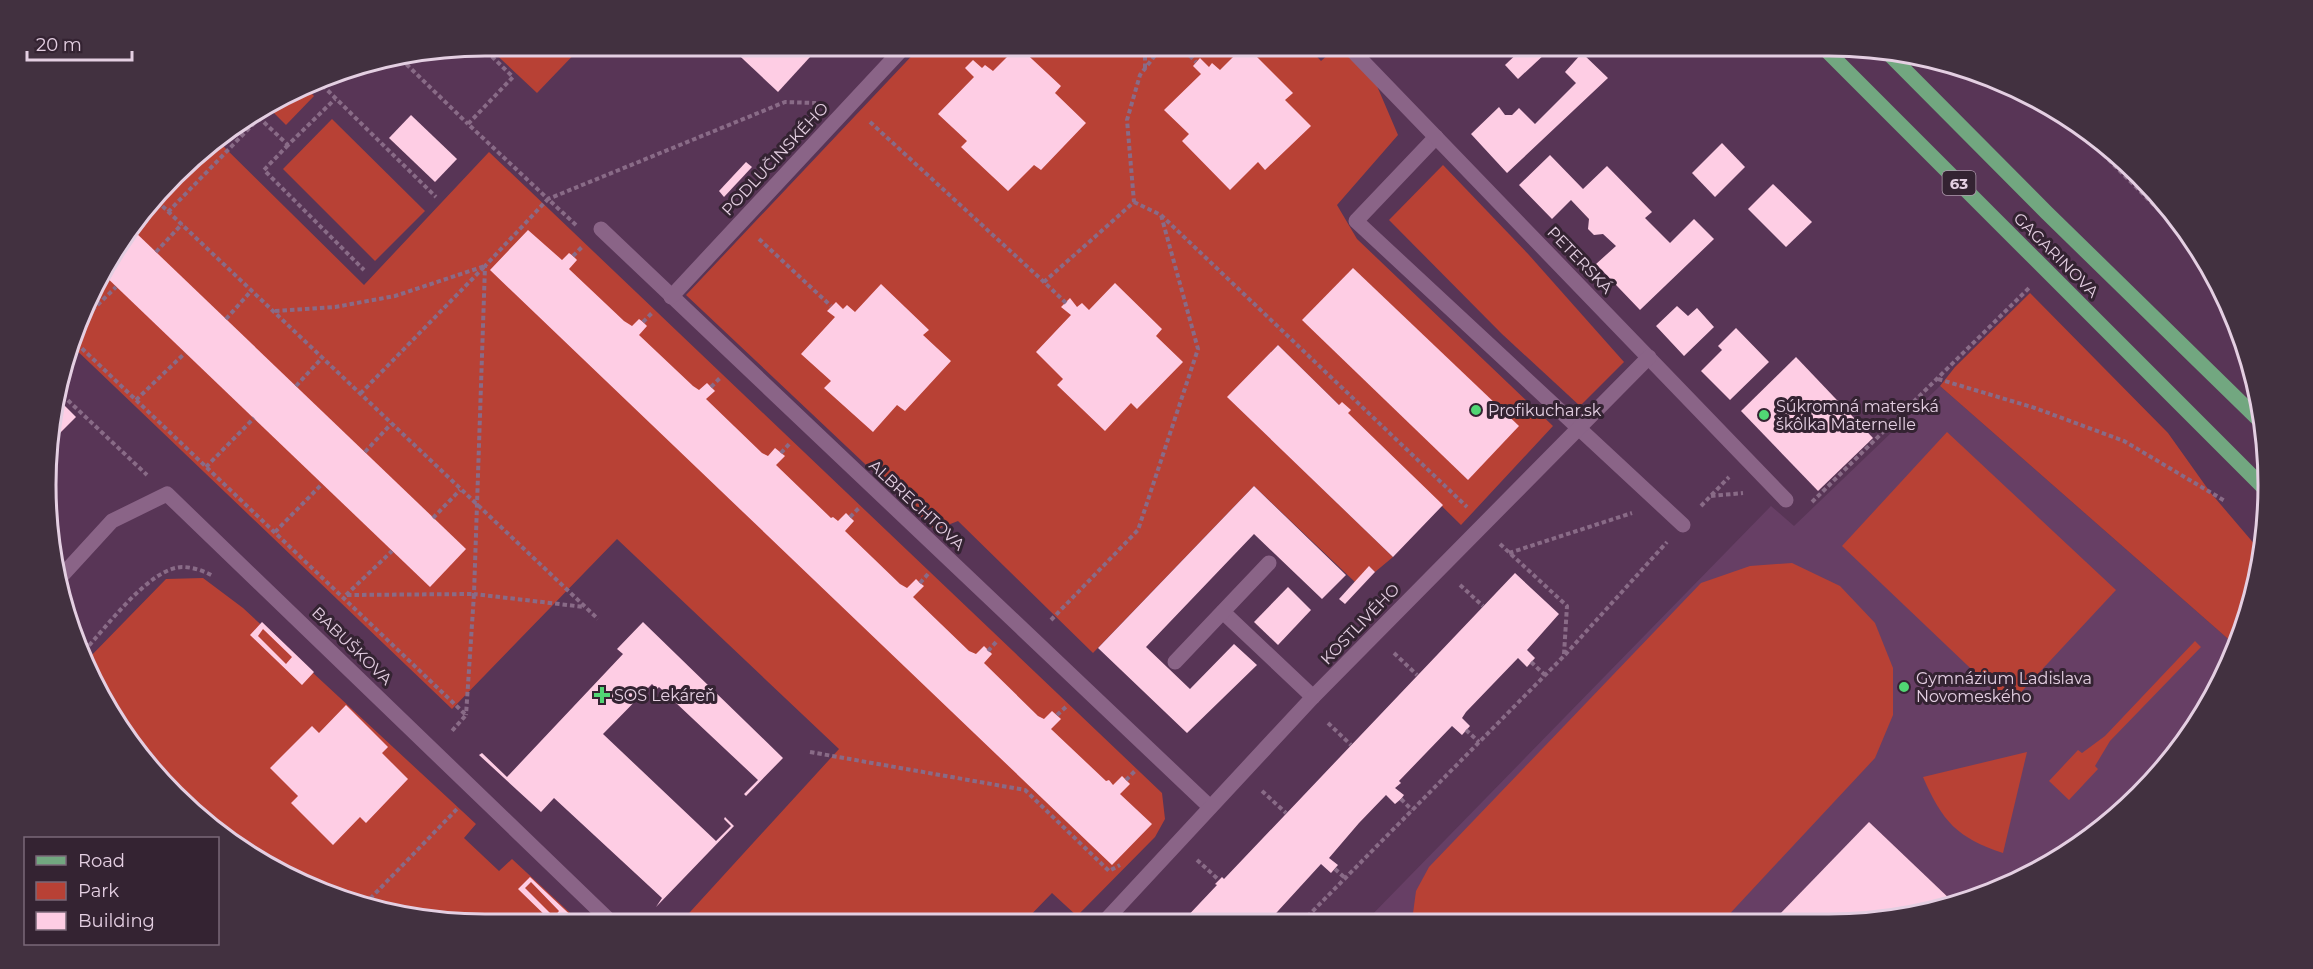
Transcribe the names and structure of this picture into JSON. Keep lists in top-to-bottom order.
{
  "streets": {
    "main road": ["63", "GAGARINOVA"],
    "street": [
      "PODLUČINSKÉHO",
      "PETERSKÁ",
      "ALBRECHTOVA",
      "KOSTLIVÉHO",
      "BABUŠKOVA"
    ]
  },
  "crossings": [
    ["PODLUČINSKÉHO", "ALBRECHTOVA"],
    ["PETERSKÁ", "KOSTLIVÉHO"],
    ["ALBRECHTOVA", "KOSTLIVÉHO"]
  ],
  "places": {
    "other": ["Profikuchar.sk", "Súkromná materská škôlka Maternelle", "Gymnázium Ladislava Novomeského"],
    "health": ["SOS Lekáreň"]
  },
  "legend": ["Road", "Park", "Building"],
  "scale_bar": "20 m"
}
